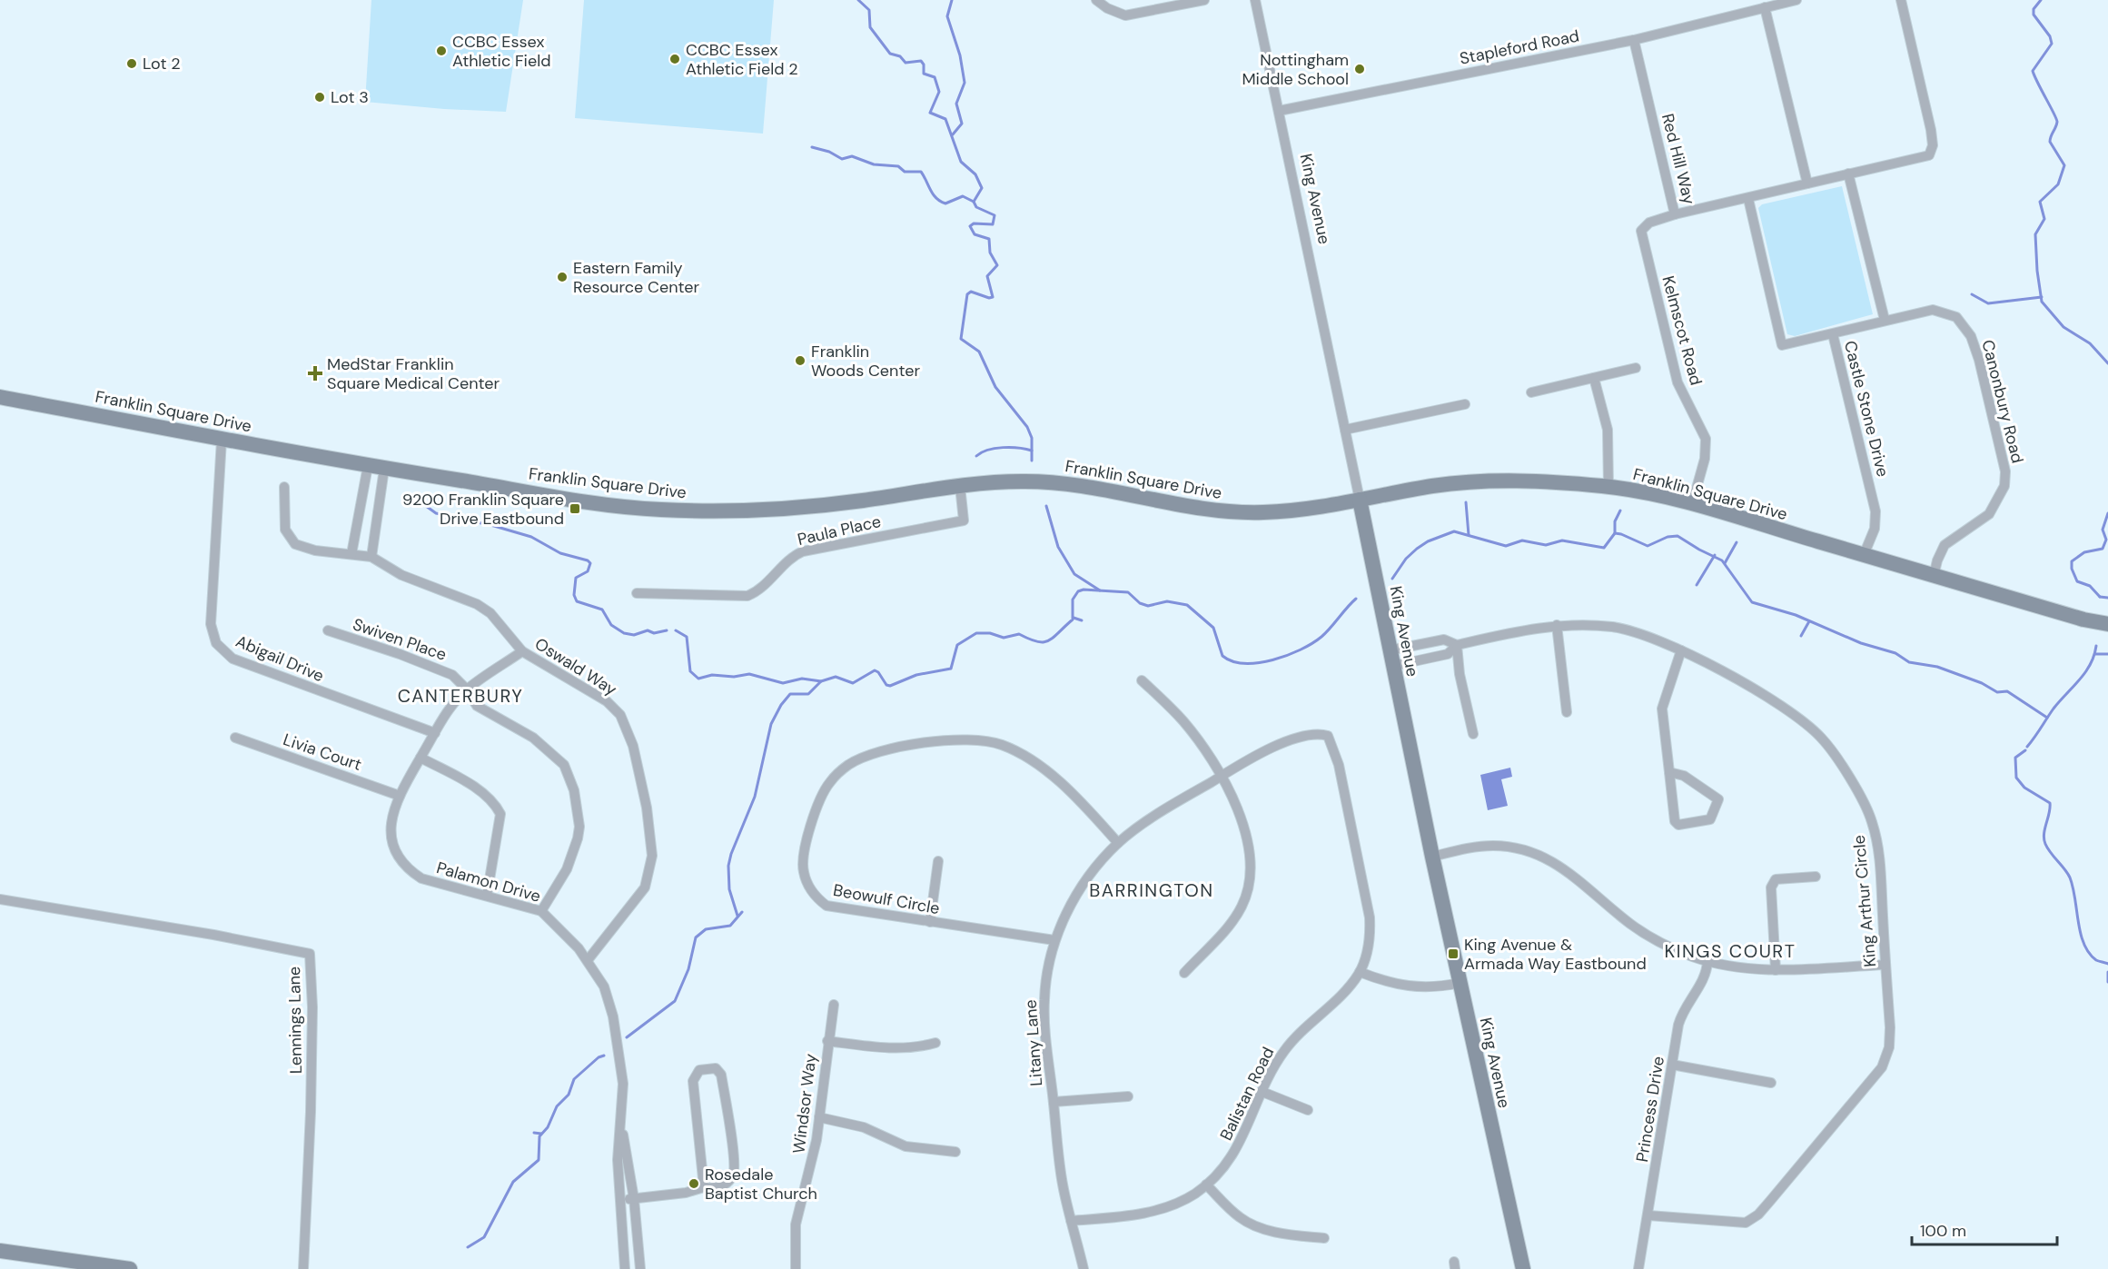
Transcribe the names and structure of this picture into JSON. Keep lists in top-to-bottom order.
{
  "streets": {
    "street": [
      "Stapleford Road",
      "Red Hill Way",
      "King Avenue",
      "Kelmscot Road",
      "Canonbury Road",
      "Castle Stone Drive",
      "Franklin Square Drive",
      "Paula Place",
      "Swiven Place",
      "Abigail Drive",
      "Oswald Way",
      "Livia Court",
      "Palamon Drive",
      "Beowulf Circle",
      "King Arthur Circle",
      "Lennings Lane",
      "Litany Lane",
      "Balistan Road",
      "Windsor Way",
      "Princess Drive"
    ]
  },
  "crossings": [
    ["Stapleford Road", "Red Hill Way"],
    ["Stapleford Road", "King Avenue"],
    ["Red Hill Way", "Kelmscot Road"],
    ["King Avenue", "Franklin Square Drive"],
    ["King Avenue", "King Arthur Circle"],
    ["Kelmscot Road", "Franklin Square Drive"],
    ["Canonbury Road", "Castle Stone Drive"],
    ["Canonbury Road", "Franklin Square Drive"],
    ["Castle Stone Drive", "Franklin Square Drive"],
    ["Franklin Square Drive", "Paula Place"],
    ["Franklin Square Drive", "Abigail Drive"],
    ["Swiven Place", "Palamon Drive"],
    ["Abigail Drive", "Palamon Drive"],
    ["Oswald Way", "Palamon Drive"],
    ["Livia Court", "Palamon Drive"],
    ["Beowulf Circle", "Litany Lane"],
    ["King Arthur Circle", "Princess Drive"],
    ["Litany Lane", "Balistan Road"]
  ],
  "districts": ["CANTERBURY", "BARRINGTON", "KINGS COURT"],
  "places": {
    "other": [
      "CCBC Essex Athletic Field",
      "CCBC Essex Athletic Field 2",
      "Lot 2",
      "Nottingham Middle School",
      "Lot 3",
      "Eastern Family Resource Center",
      "Franklin Woods Center",
      "Rosedale Baptist Church"
    ],
    "health": ["MedStar Franklin Square Medical Center"],
    "transit": ["9200 Franklin Square Drive Eastbound", "King Avenue & Armada Way Eastbound"]
  },
  "scale_bar": "100 m"
}
